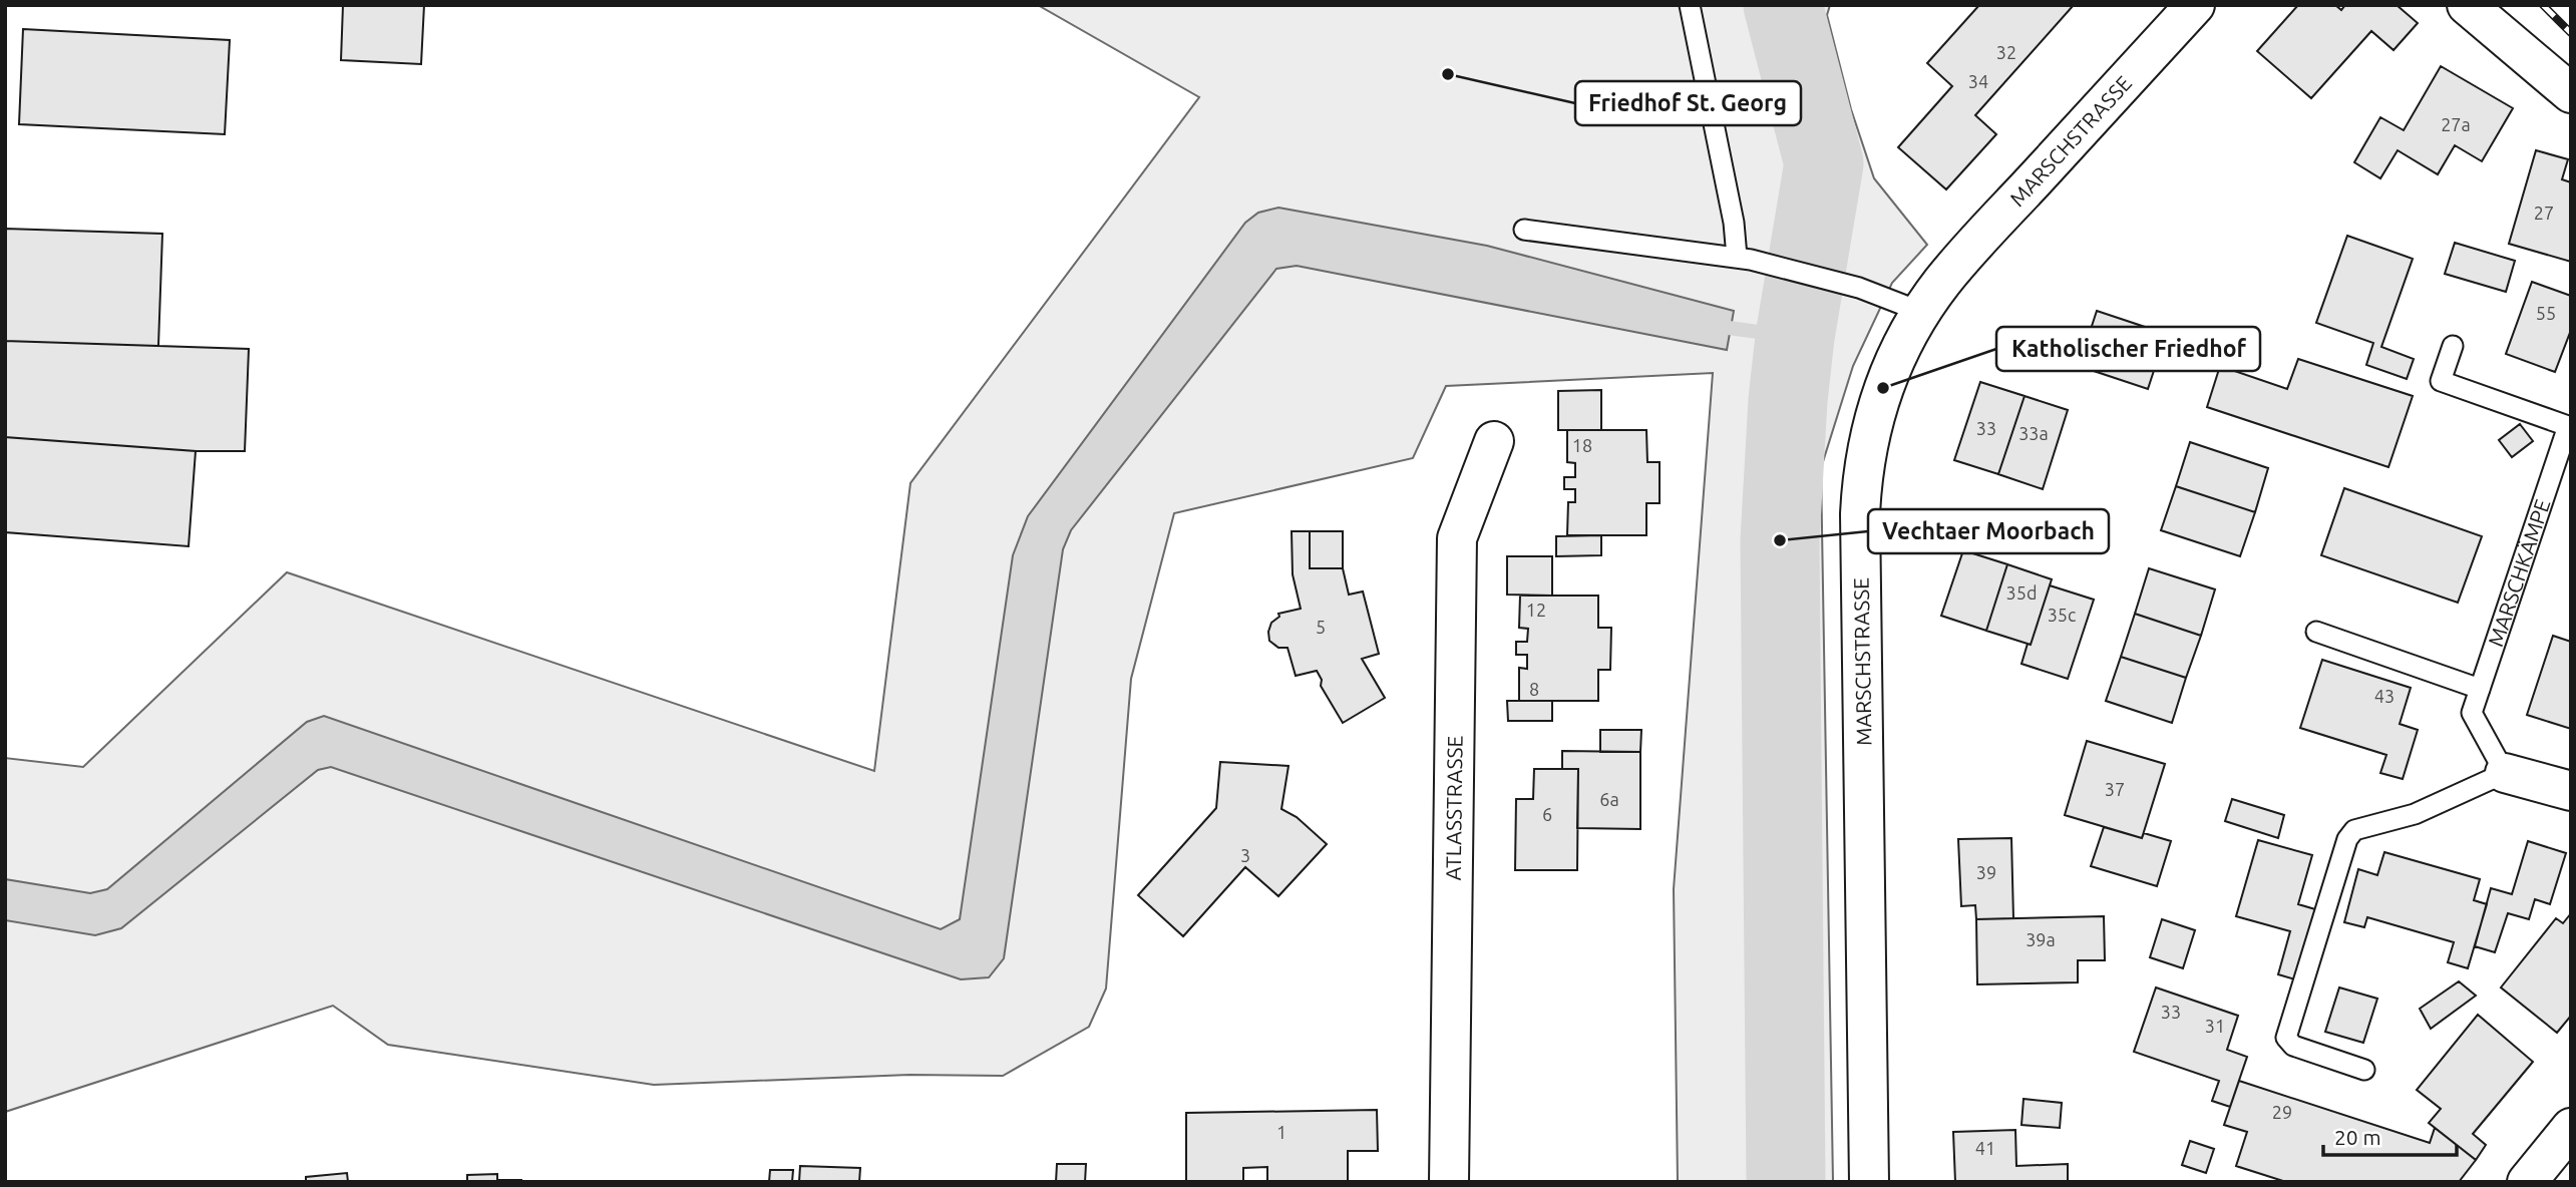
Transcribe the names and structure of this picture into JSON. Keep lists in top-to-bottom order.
{
  "streets": {
    "street": ["MARSCHSTRASSE", "ATLASSTRASSE"],
    "lane": ["MARSCHKÄMPE"]
  },
  "places": ["Friedhof St. Georg", "Katholischer Friedhof", "Vechtaer Moorbach"],
  "house_numbers": [
    "32",
    "34",
    "27a",
    "27",
    "55",
    "33",
    "33a",
    "18",
    "35d",
    "12",
    "35c",
    "5",
    "8",
    "43",
    "37",
    "6a",
    "6",
    "3",
    "39",
    "39a",
    "33",
    "31",
    "29",
    "1",
    "41"
  ],
  "scale_bar": "20 m"
}
